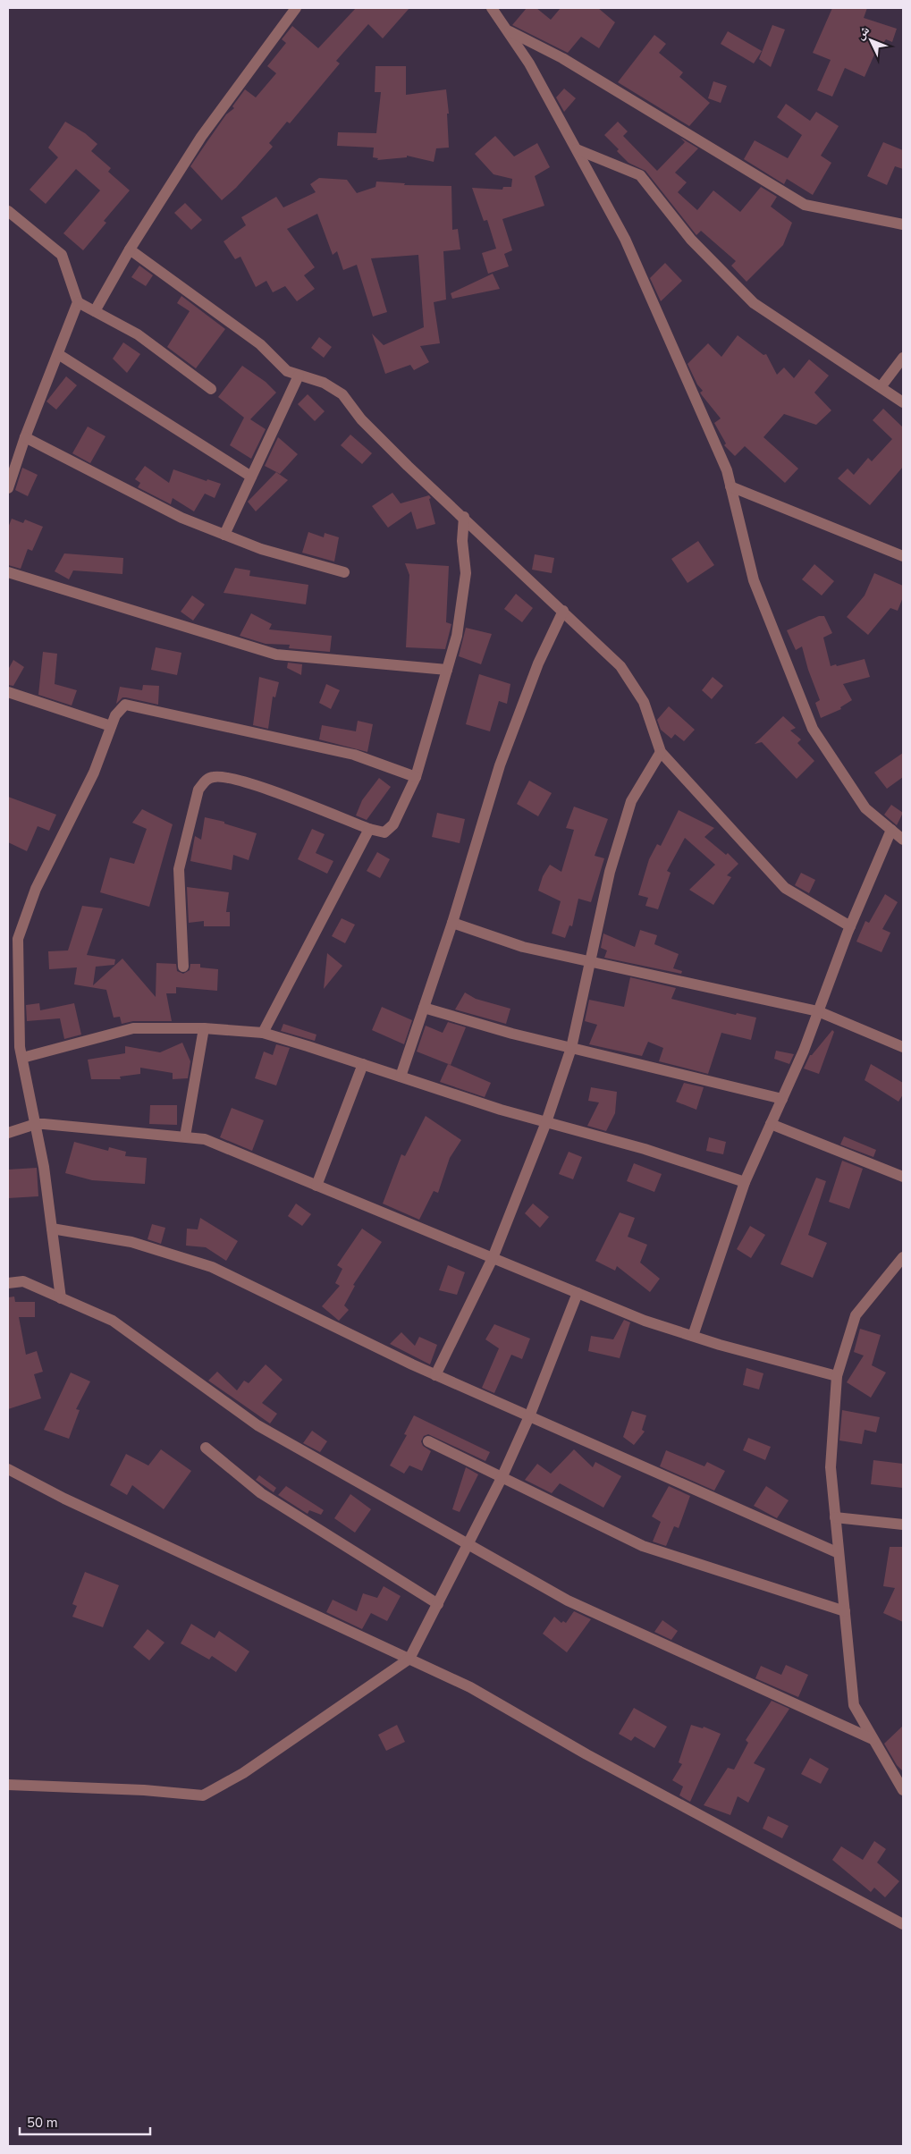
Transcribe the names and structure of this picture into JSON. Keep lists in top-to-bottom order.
{
  "scale_bar": "50 m",
  "north": "top left"
}
